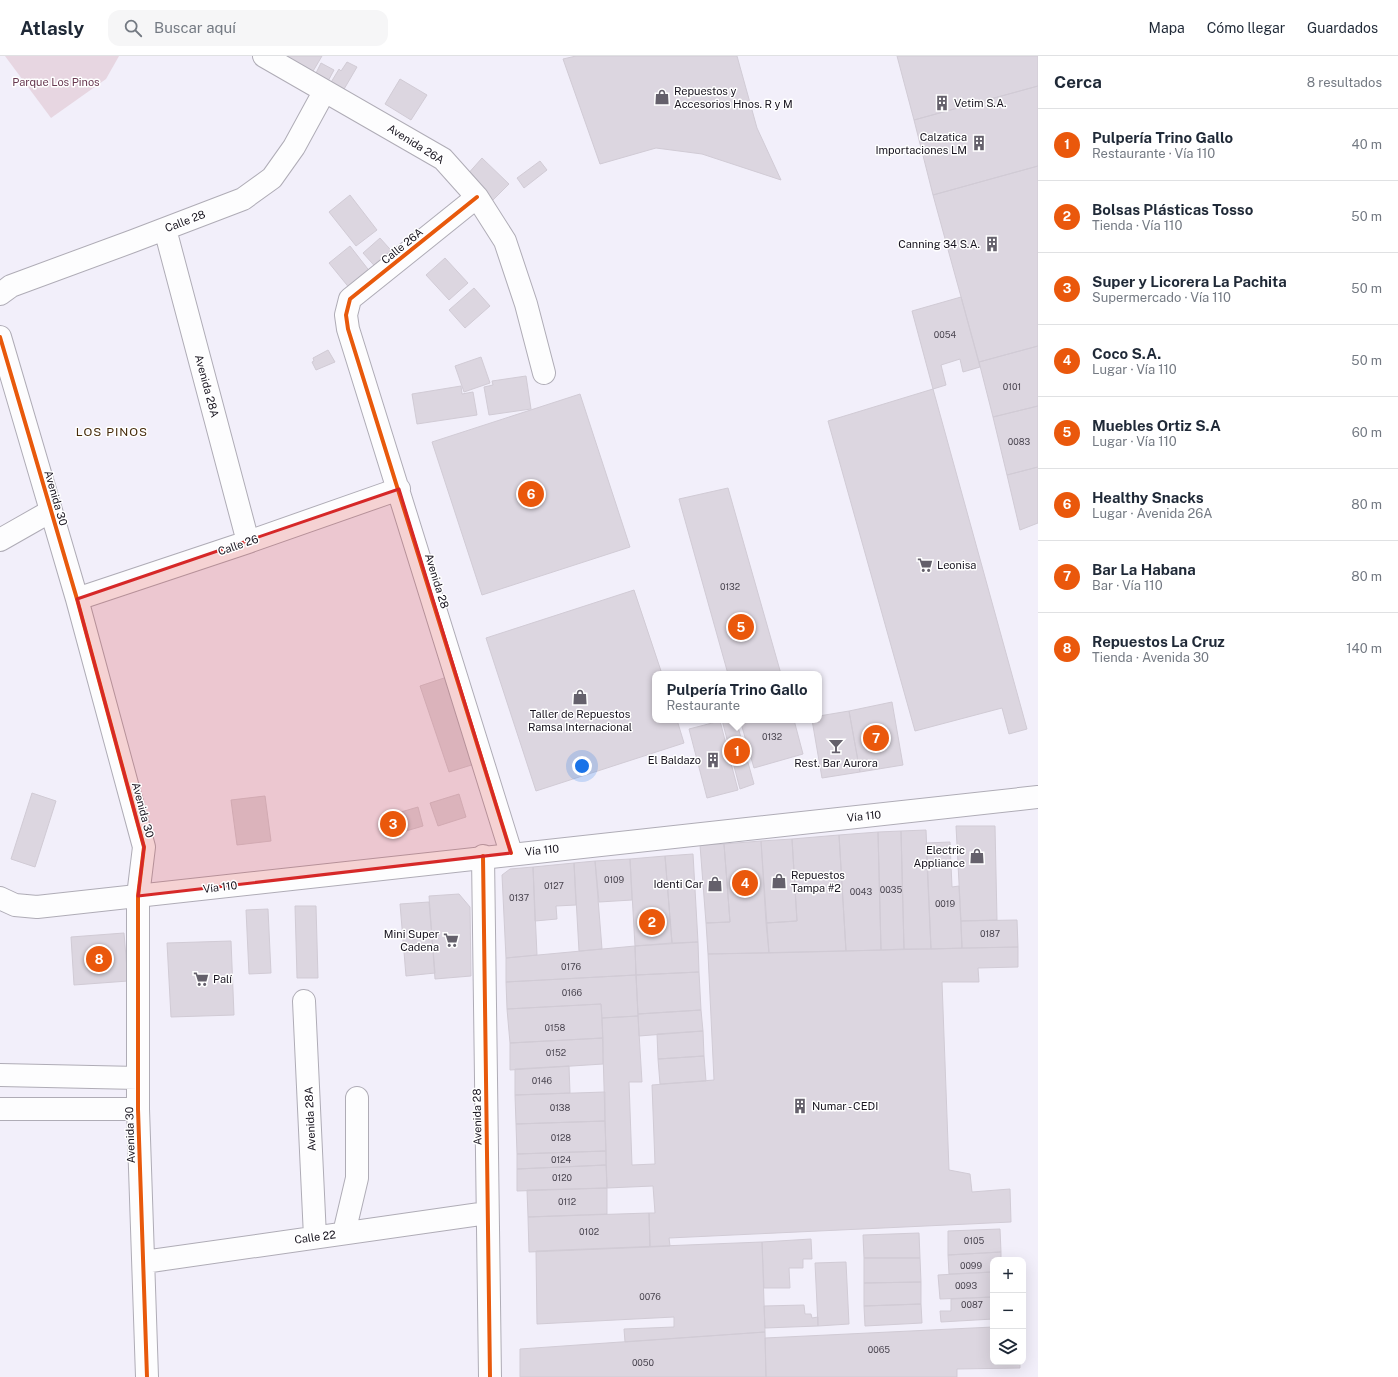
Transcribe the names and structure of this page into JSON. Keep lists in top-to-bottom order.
{
  "streets": {
    "street": [
      "Avenida 26A",
      "Calle 28",
      "Calle 26A",
      "Avenida 28A",
      "Avenida 30",
      "Calle 26",
      "Avenida 28",
      "Vía 110",
      "Calle 22"
    ]
  },
  "crossings": [
    ["Avenida 26A", "Calle 28"],
    ["Avenida 26A", "Calle 26A"],
    ["Calle 28", "Avenida 28A"],
    ["Calle 26A", "Avenida 28"],
    ["Avenida 28A", "Calle 26"],
    ["Avenida 28A", "Calle 22"],
    ["Avenida 30", "Calle 26"],
    ["Avenida 30", "Vía 110"],
    ["Avenida 30", "Calle 22"],
    ["Calle 26", "Avenida 28"],
    ["Avenida 28", "Vía 110"],
    ["Avenida 28", "Calle 22"]
  ],
  "districts": ["LOS PINOS"],
  "parks": ["Parque Los Pinos"],
  "places": {
    "shop": [
      "Repuestos y Accesorios Hnos. R y M",
      "Taller de Repuestos Ramsa Internacional",
      "Electric Appliance",
      "Repuestos Tampa #2",
      "Identi Car"
    ],
    "building": [
      "Vetim S.A.",
      "Calzatica Importaciones LM",
      "Canning 34 S.A.",
      "El Baldazo",
      "Numar - CEDI"
    ],
    "supermarket": ["Leonisa", "Mini Super Cadena", "Palí"],
    "bar": ["Rest. Bar Aurora"]
  },
  "house_numbers": [
    "0054",
    "0101",
    "0083",
    "0132",
    "0132",
    "0109",
    "0127",
    "0035",
    "0043",
    "0137",
    "0019",
    "0187",
    "0176",
    "0166",
    "0158",
    "0152",
    "0146",
    "0138",
    "0128",
    "0124",
    "0120",
    "0112",
    "0102",
    "0105",
    "0099",
    "0093",
    "0076",
    "0087",
    "0065",
    "0050"
  ],
  "page": {
    "header": "Atlasly",
    "search": "Buscar aquí",
    "nav": ["Mapa", "Cómo llegar", "Guardados"],
    "heading": ["Cerca", "8 resultados"],
    "list": [
      {
        "mark": "1",
        "name": "Pulpería Trino Gallo",
        "note": "Restaurante · Vía 110",
        "value": "40 m"
      },
      {
        "mark": "2",
        "name": "Bolsas Plásticas Tosso",
        "note": "Tienda · Vía 110",
        "value": "50 m"
      },
      {
        "mark": "3",
        "name": "Super y Licorera La Pachita",
        "note": "Supermercado · Vía 110",
        "value": "50 m"
      },
      {
        "mark": "4",
        "name": "Coco S.A.",
        "note": "Lugar · Vía 110",
        "value": "50 m"
      },
      {
        "mark": "5",
        "name": "Muebles Ortiz S.A",
        "note": "Lugar · Vía 110",
        "value": "60 m"
      },
      {
        "mark": "6",
        "name": "Healthy Snacks",
        "note": "Lugar · Avenida 26A",
        "value": "80 m"
      },
      {
        "mark": "7",
        "name": "Bar La Habana",
        "note": "Bar · Vía 110",
        "value": "80 m"
      },
      {
        "mark": "8",
        "name": "Repuestos La Cruz",
        "note": "Tienda · Avenida 30",
        "value": "140 m"
      }
    ],
    "pins": [
      "6",
      "5",
      "7",
      "1",
      "3",
      "4",
      "2",
      "8"
    ],
    "popup": ["Pulpería Trino Gallo", "Restaurante"],
    "map_buttons": ["+", "−"]
  }
}
